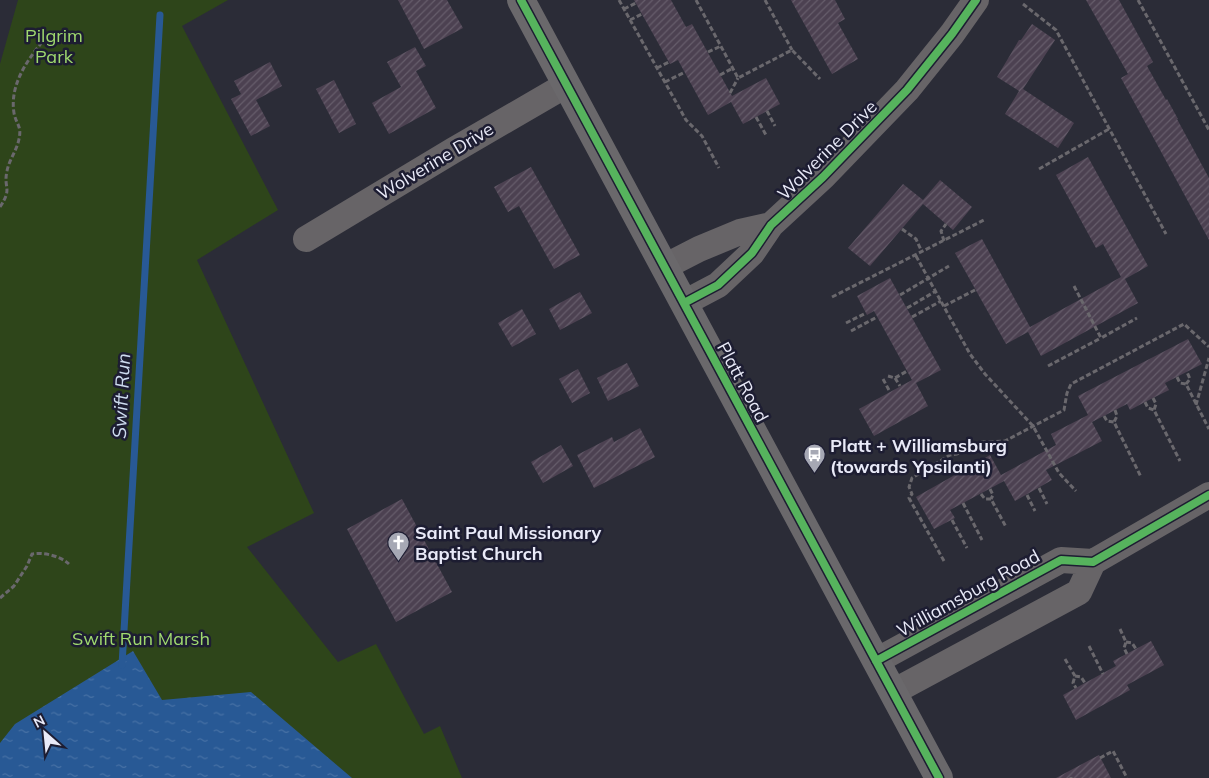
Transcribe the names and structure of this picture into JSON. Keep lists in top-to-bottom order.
{
  "streets": {
    "main road": ["Platt Road"],
    "street": ["Wolverine Drive", "Williamsburg Road"]
  },
  "crossings": [
    ["Wolverine Drive", "Platt Road"],
    ["Platt Road", "Williamsburg Road"]
  ],
  "water": ["Swift Run"],
  "parks": ["Pilgrim Park", "Swift Run Marsh"],
  "places": {
    "bus stop": ["Platt + Williamsburg (towards Ypsilanti)"],
    "church": ["Saint Paul Missionary Baptist Church"]
  },
  "north": "top left"
}
